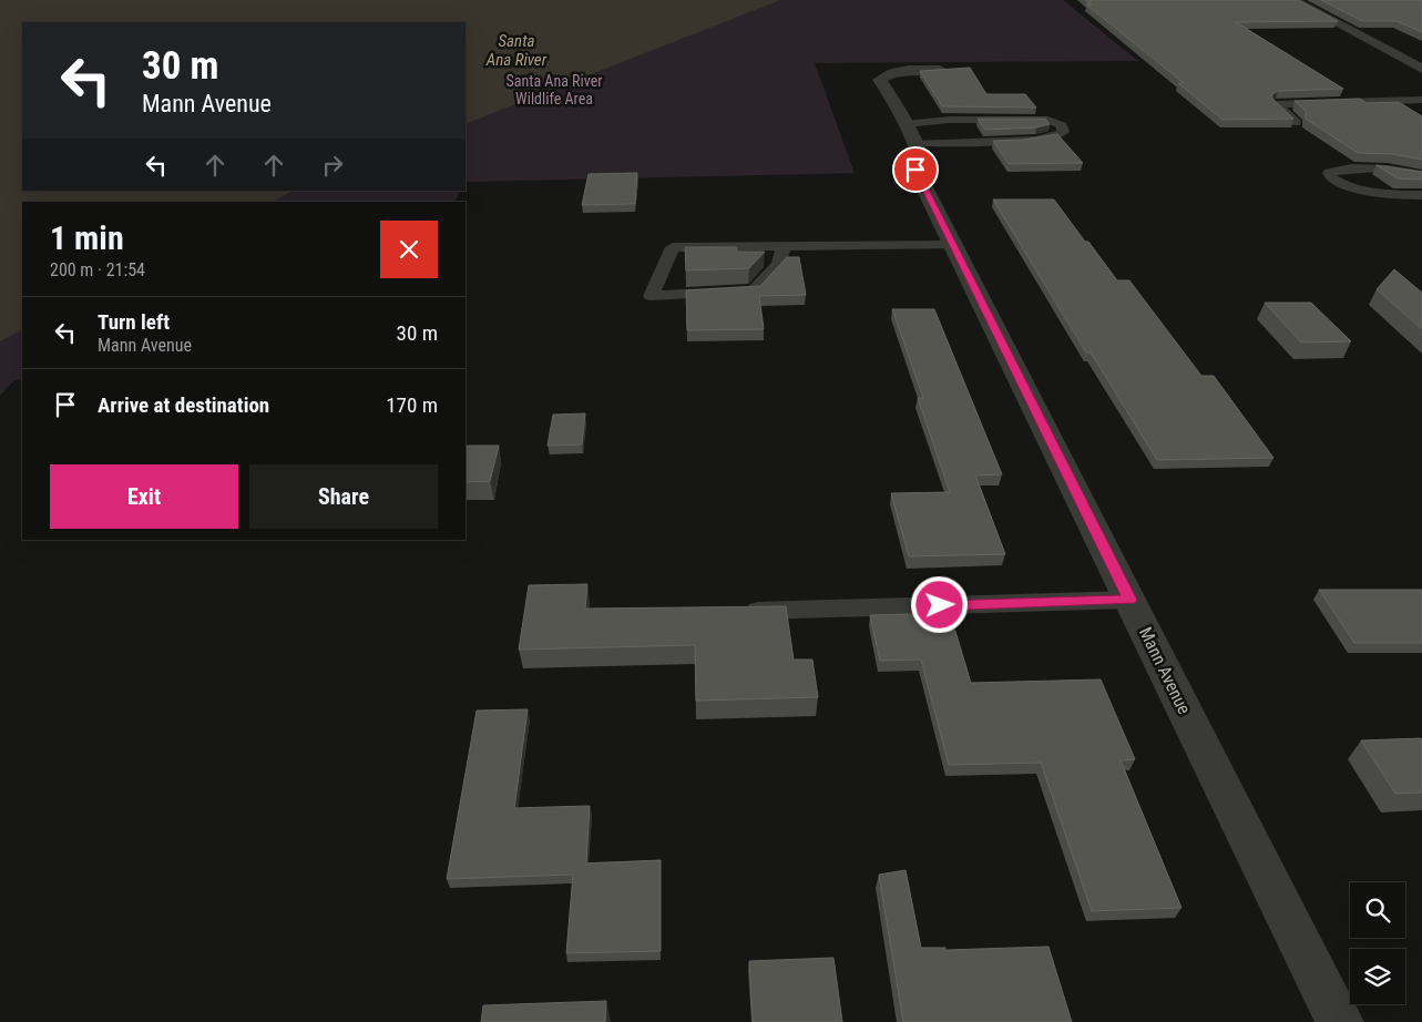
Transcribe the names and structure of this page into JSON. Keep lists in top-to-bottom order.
{
  "streets": {
    "street": ["Mann Avenue"]
  },
  "water": ["Santa Ana River"],
  "parks": ["Santa Ana River Wildlife Area"],
  "page": {
    "turn": ["30 m", "Mann Avenue"],
    "heading": ["1 min", "200 m · 21:54"],
    "list": [
      {
        "name": "Turn left",
        "note": "Mann Avenue",
        "value": "30 m"
      },
      {
        "name": "Arrive at destination",
        "value": "170 m"
      }
    ],
    "buttons": ["Exit", "Share"]
  }
}
